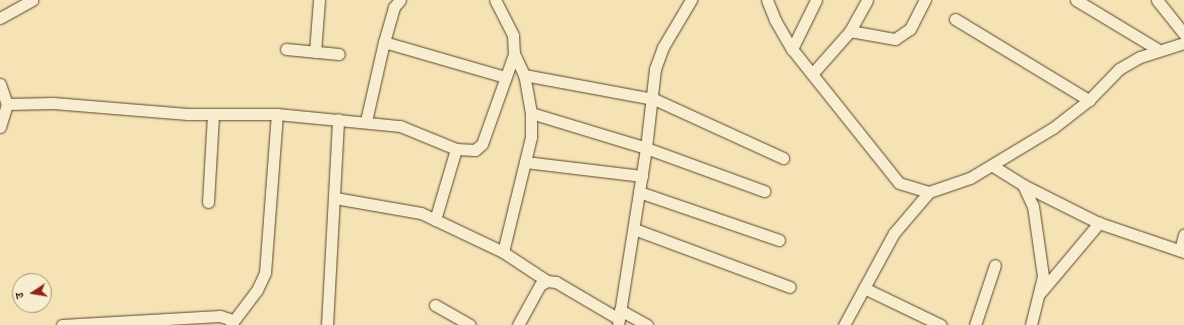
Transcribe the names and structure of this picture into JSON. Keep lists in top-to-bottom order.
{
  "north": "left"
}
